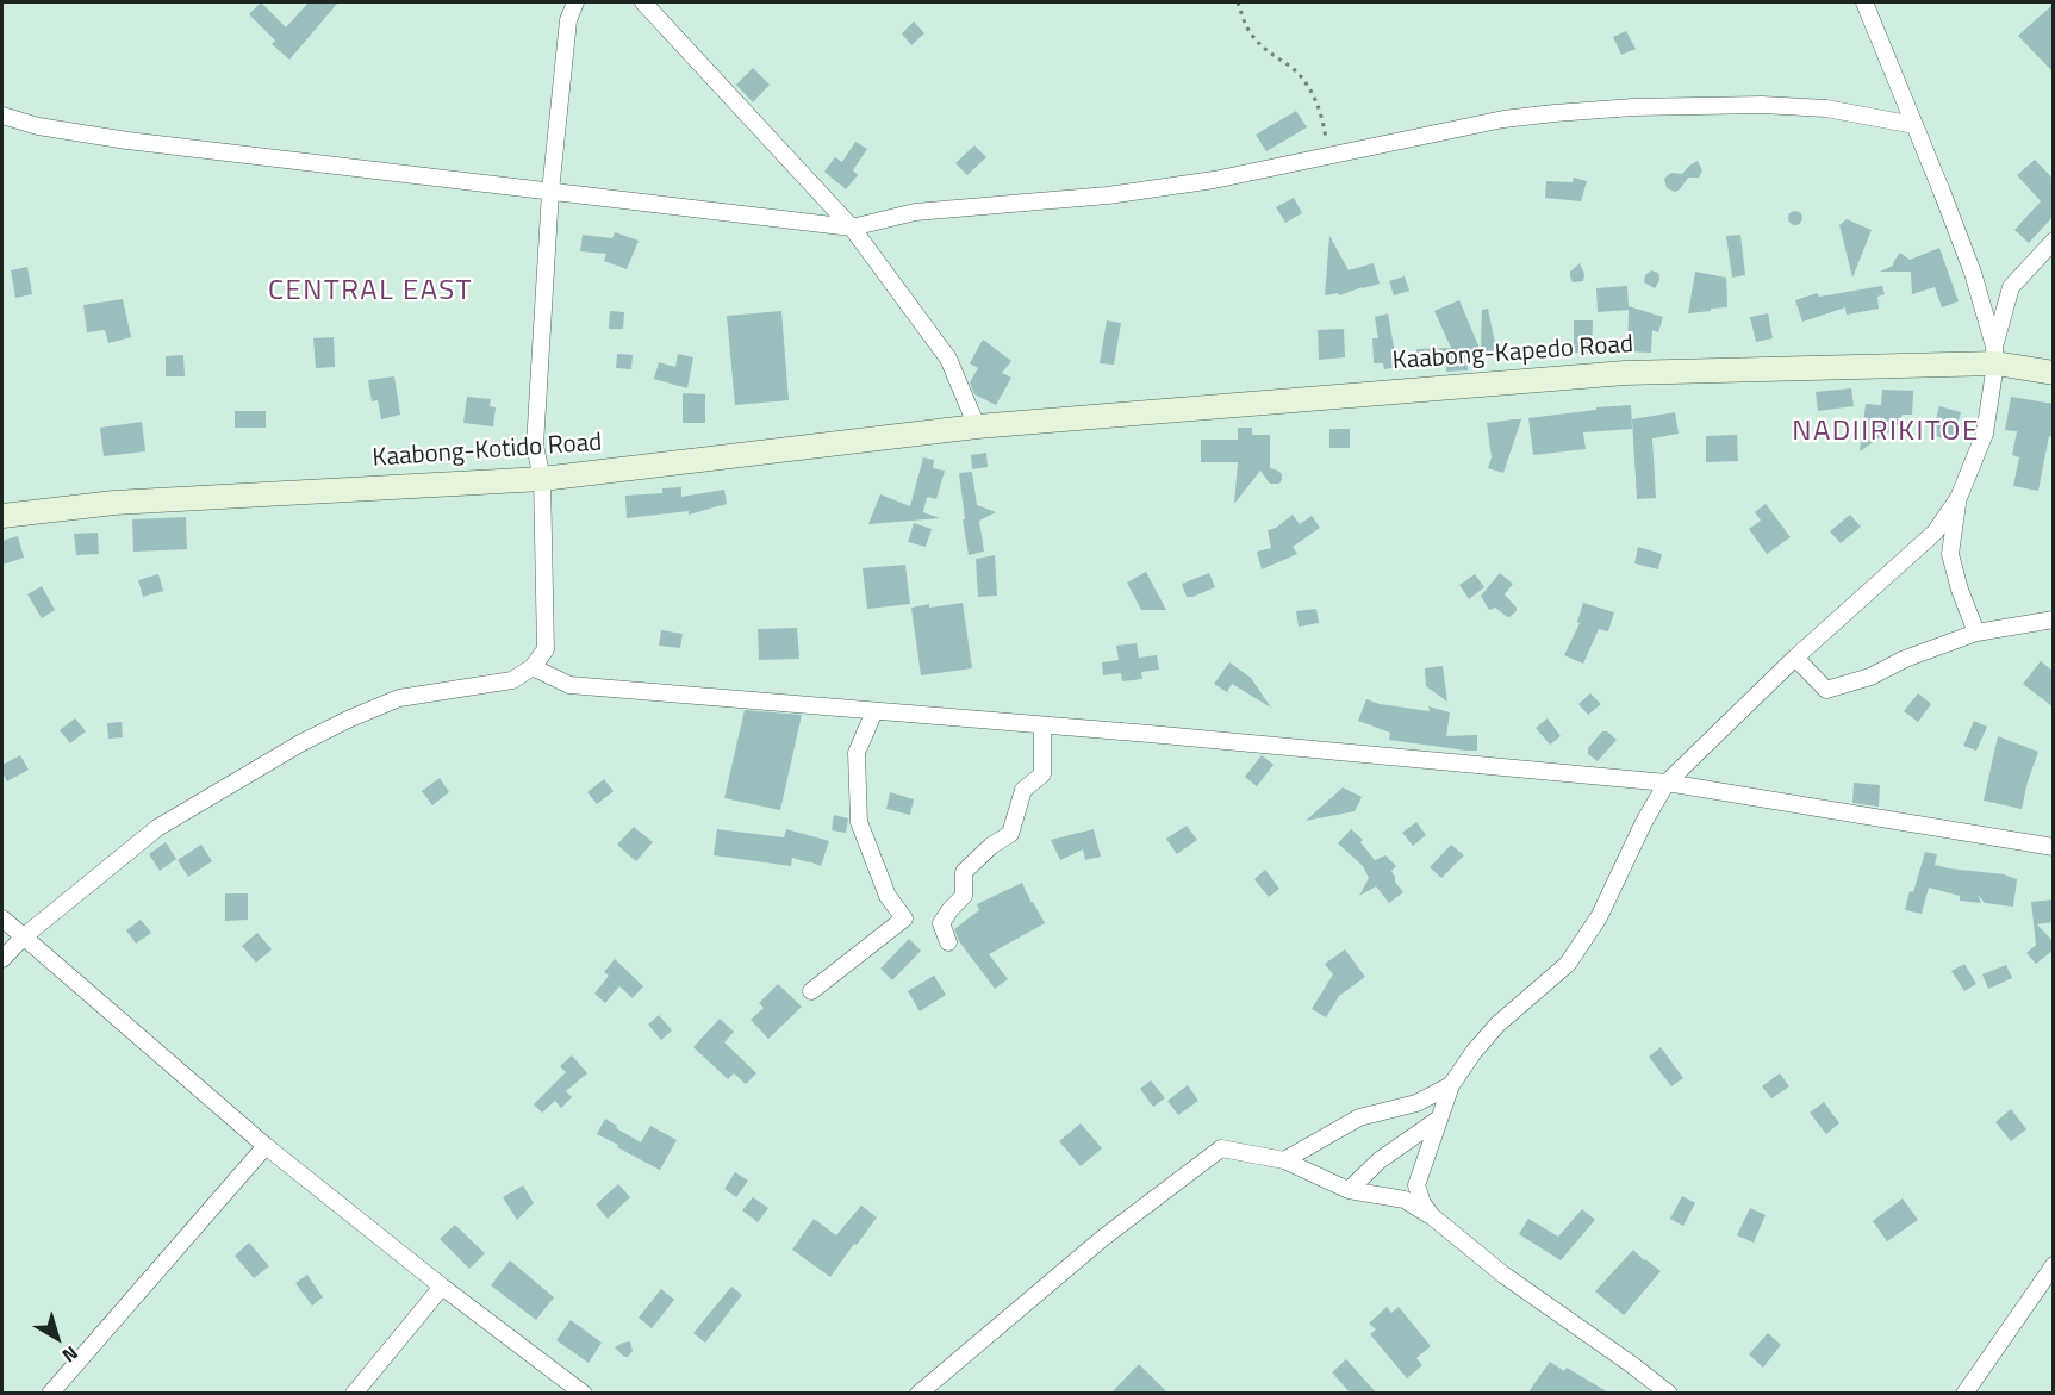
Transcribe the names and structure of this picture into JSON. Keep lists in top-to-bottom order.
{
  "streets": {
    "main road": ["Kaabong-Kapedo Road", "Kaabong-Kotido Road"]
  },
  "crossings": [
    ["Kaabong-Kapedo Road", "Kaabong-Kotido Road"]
  ],
  "districts": ["CENTRAL EAST", "NADIIRIKITOE"],
  "north": "bottom right"
}
